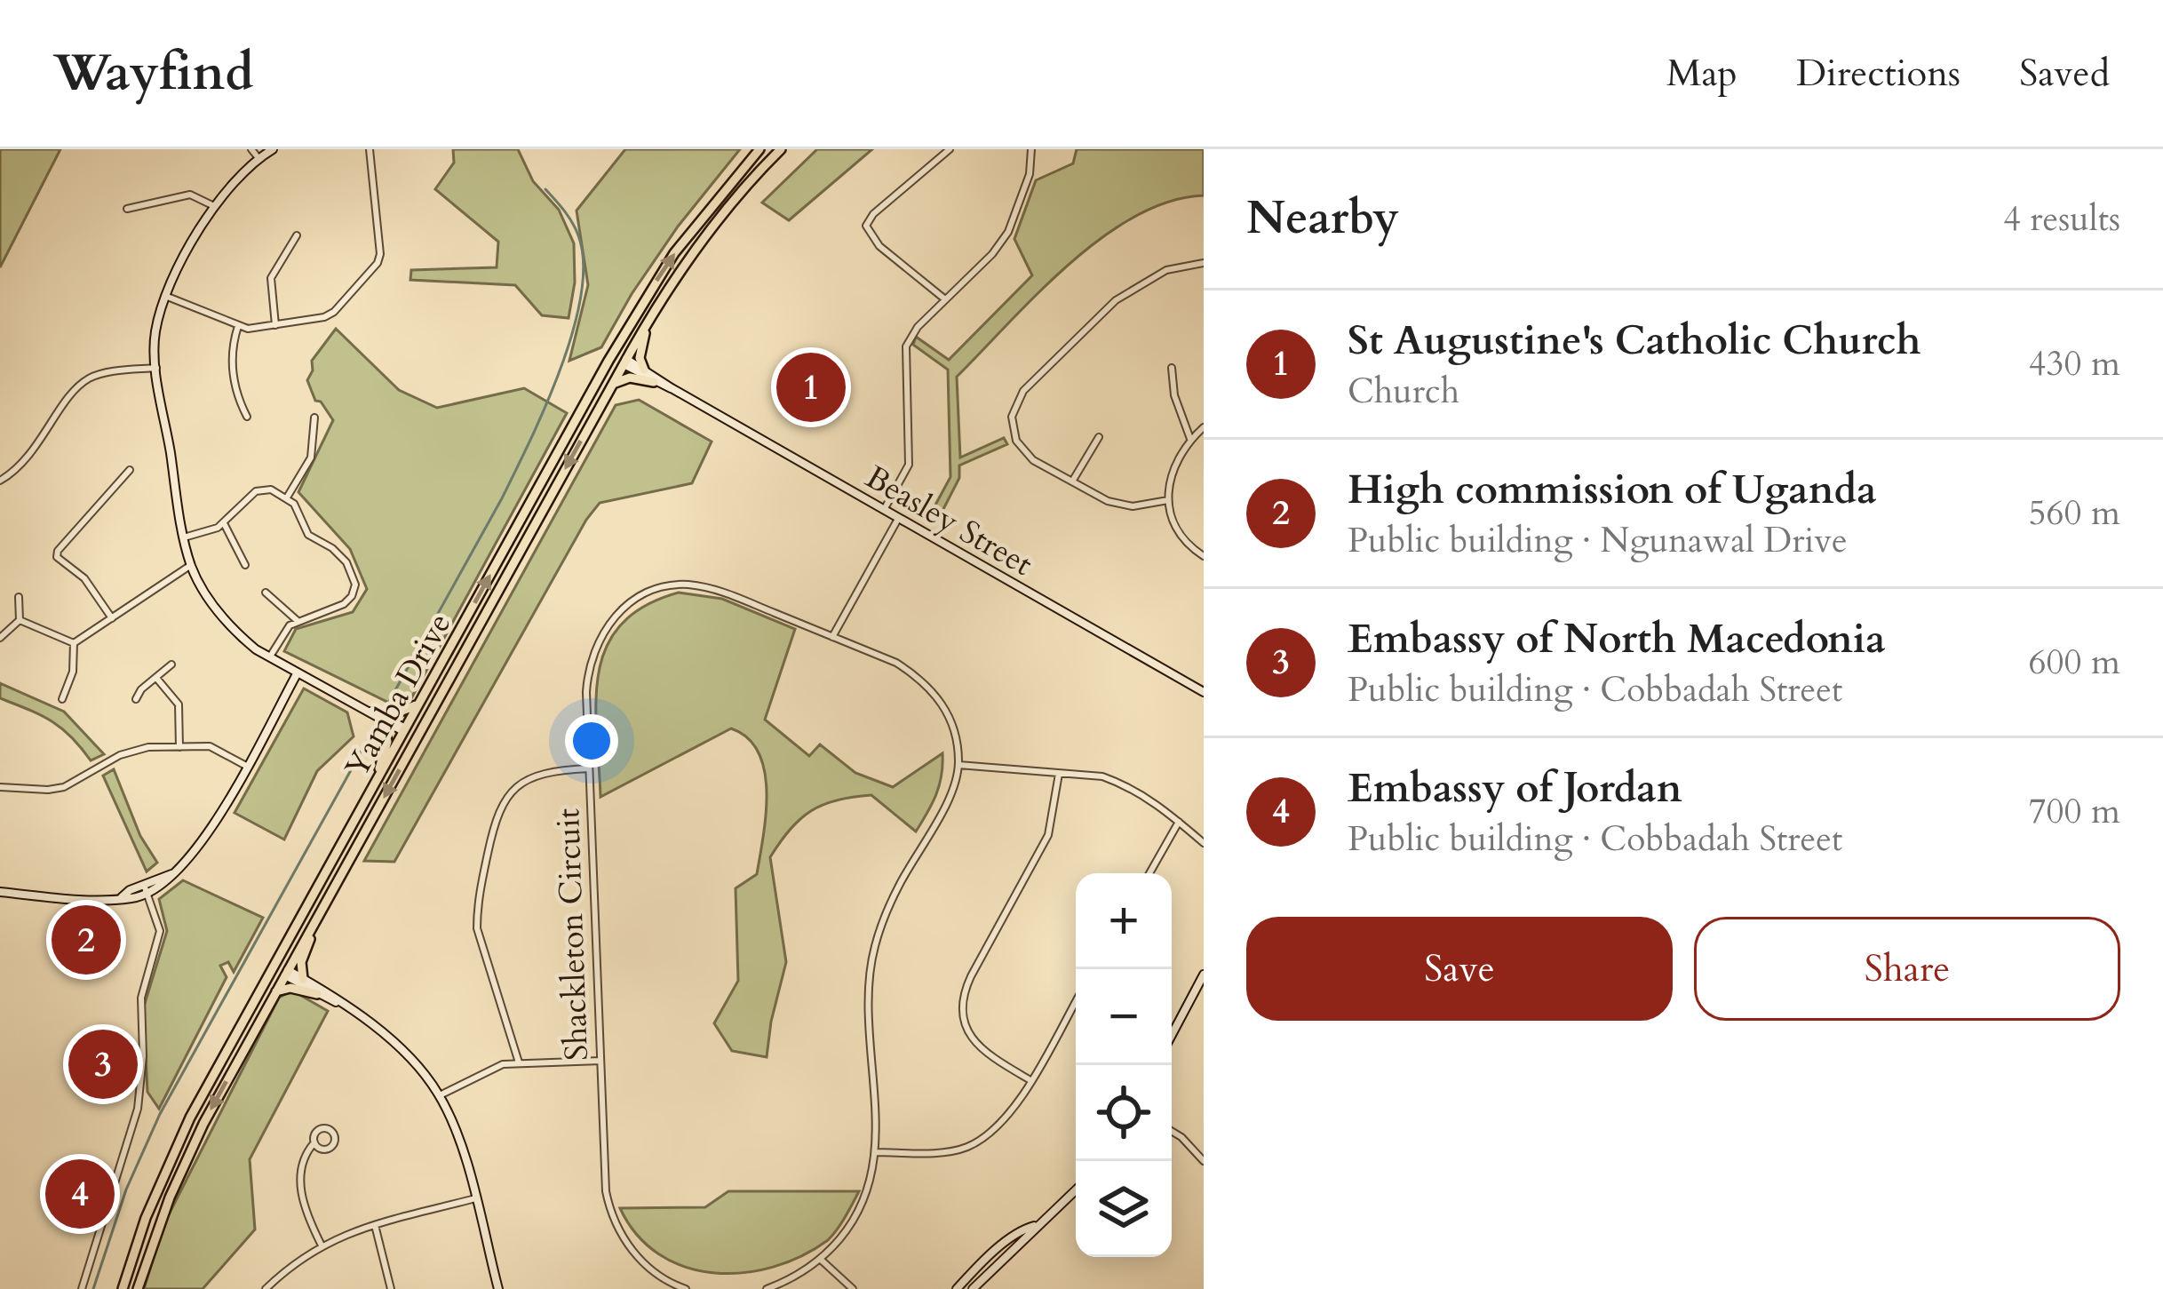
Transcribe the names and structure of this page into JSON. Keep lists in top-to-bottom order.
{
  "streets": {
    "main road": ["Yamba Drive"],
    "street": ["Beasley Street", "Shackleton Circuit"]
  },
  "crossings": [
    ["Beasley Street", "Yamba Drive"]
  ],
  "page": {
    "header": "Wayfind",
    "nav": ["Map", "Directions", "Saved"],
    "heading": ["Nearby", "4 results"],
    "list": [
      {
        "mark": "1",
        "name": "St Augustine's Catholic Church",
        "note": "Church",
        "value": "430 m"
      },
      {
        "mark": "2",
        "name": "High commission of Uganda",
        "note": "Public building · Ngunawal Drive",
        "value": "560 m"
      },
      {
        "mark": "3",
        "name": "Embassy of North Macedonia",
        "note": "Public building · Cobbadah Street",
        "value": "600 m"
      },
      {
        "mark": "4",
        "name": "Embassy of Jordan",
        "note": "Public building · Cobbadah Street",
        "value": "700 m"
      }
    ],
    "pins": [
      "1",
      "2",
      "3",
      "4"
    ],
    "map_buttons": ["+", "−"],
    "buttons": ["Save", "Share"]
  }
}
